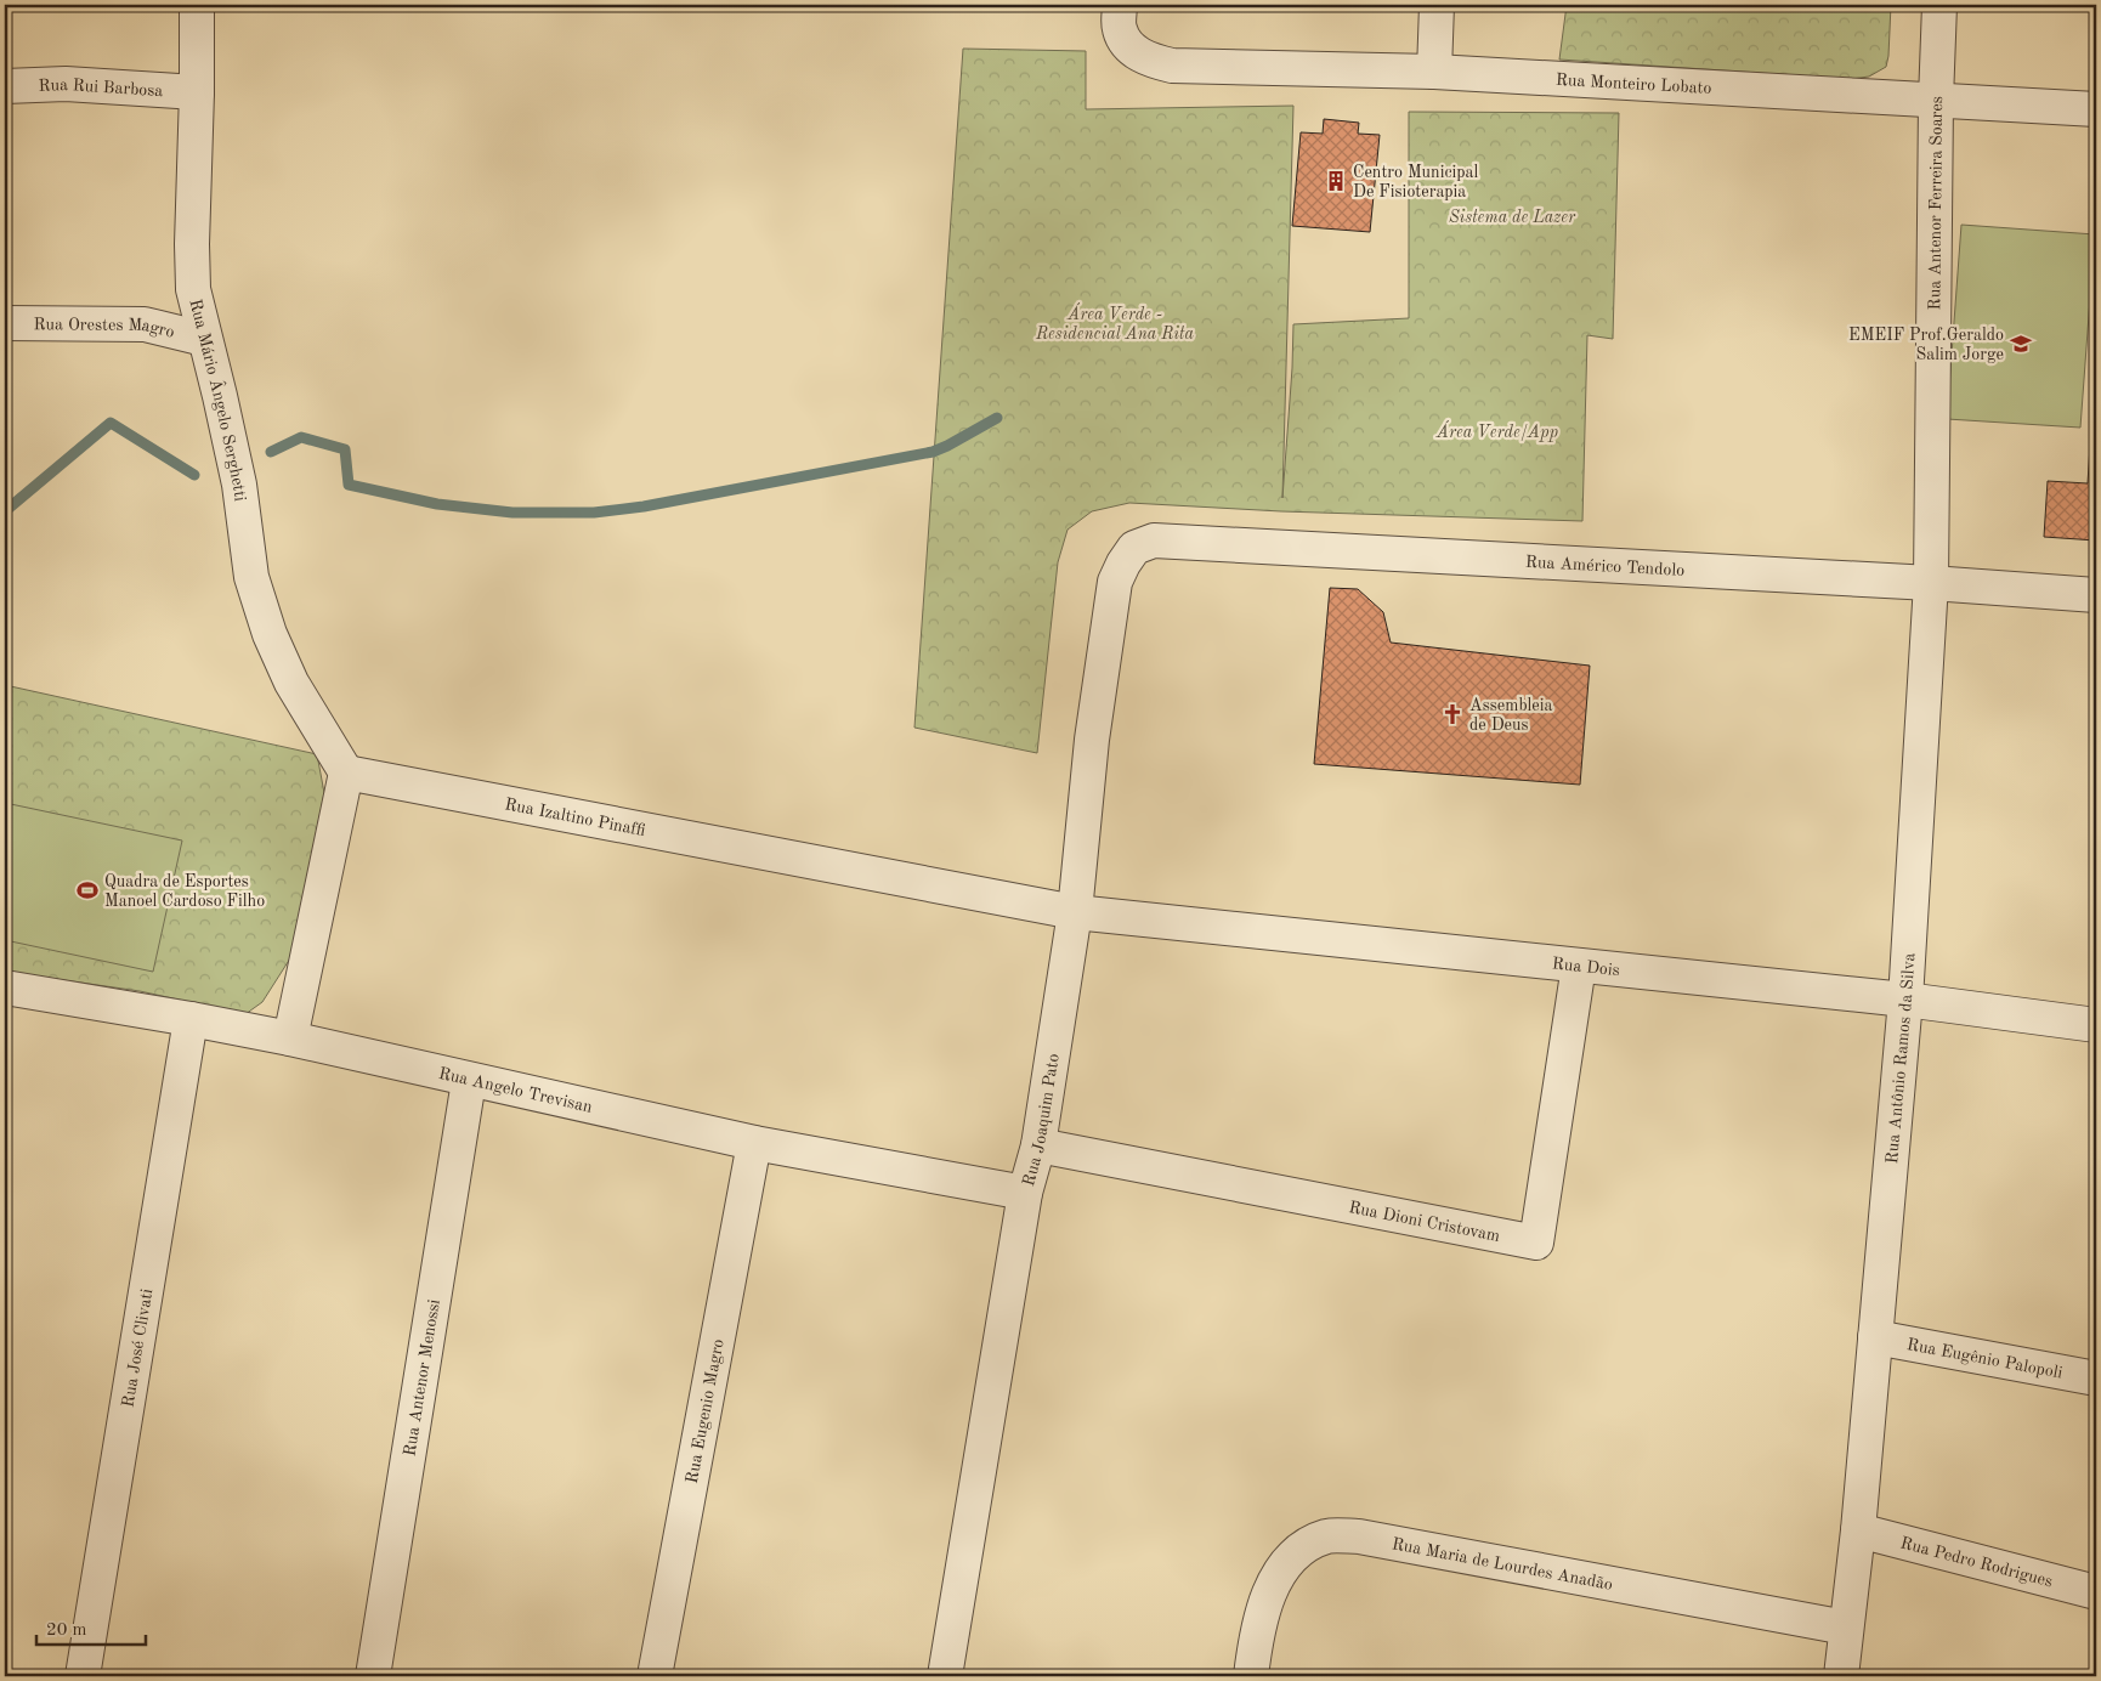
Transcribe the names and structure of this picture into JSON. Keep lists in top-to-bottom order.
{
  "streets": {
    "street": [
      "Rua Monteiro Lobato",
      "Rua Rui Barbosa",
      "Rua Antenor Ferreira Soares",
      "Rua Orestes Magro",
      "Rua Mário Ângelo Serghetti",
      "Rua Américo Tendolo",
      "Rua Izaltino Pinaffi",
      "Rua Dois",
      "Rua Antônio Ramos da Silva",
      "Rua Angelo Trevisan",
      "Rua Joaquim Pato",
      "Rua Dioni Cristovam",
      "Rua José Clivati",
      "Rua Eugênio Palopoli",
      "Rua Antenor Menossi",
      "Rua Eugenio Magro",
      "Rua Pedro Rodrigues",
      "Rua Maria de Lourdes Anadão"
    ]
  },
  "crossings": [
    ["Rua Monteiro Lobato", "Rua Antenor Ferreira Soares"],
    ["Rua Rui Barbosa", "Rua Mário Ângelo Serghetti"],
    ["Rua Antenor Ferreira Soares", "Rua Américo Tendolo"],
    ["Rua Antenor Ferreira Soares", "Rua Antônio Ramos da Silva"],
    ["Rua Orestes Magro", "Rua Mário Ângelo Serghetti"],
    ["Rua Mário Ângelo Serghetti", "Rua Izaltino Pinaffi"],
    ["Rua Américo Tendolo", "Rua Antônio Ramos da Silva"],
    ["Rua Américo Tendolo", "Rua Joaquim Pato"],
    ["Rua Izaltino Pinaffi", "Rua Dois"],
    ["Rua Izaltino Pinaffi", "Rua Joaquim Pato"],
    ["Rua Dois", "Rua Antônio Ramos da Silva"],
    ["Rua Dois", "Rua Joaquim Pato"],
    ["Rua Dois", "Rua Dioni Cristovam"],
    ["Rua Antônio Ramos da Silva", "Rua Eugênio Palopoli"],
    ["Rua Antônio Ramos da Silva", "Rua Pedro Rodrigues"],
    ["Rua Antônio Ramos da Silva", "Rua Maria de Lourdes Anadão"],
    ["Rua Angelo Trevisan", "Rua Joaquim Pato"],
    ["Rua Angelo Trevisan", "Rua José Clivati"],
    ["Rua Angelo Trevisan", "Rua Antenor Menossi"],
    ["Rua Angelo Trevisan", "Rua Eugenio Magro"],
    ["Rua Joaquim Pato", "Rua Dioni Cristovam"]
  ],
  "parks": ["Sistema de Lazer", "Área Verde - Residencial Ana Rita", "Área Verde/App"],
  "places": {
    "building": ["Centro Municipal De Fisioterapia"],
    "school or university": ["EMEIF Prof.Geraldo Salim Jorge"],
    "church": ["Assembleia de Deus"],
    "sports": ["Quadra de Esportes Manoel Cardoso Filho"]
  },
  "scale_bar": "20 m"
}
